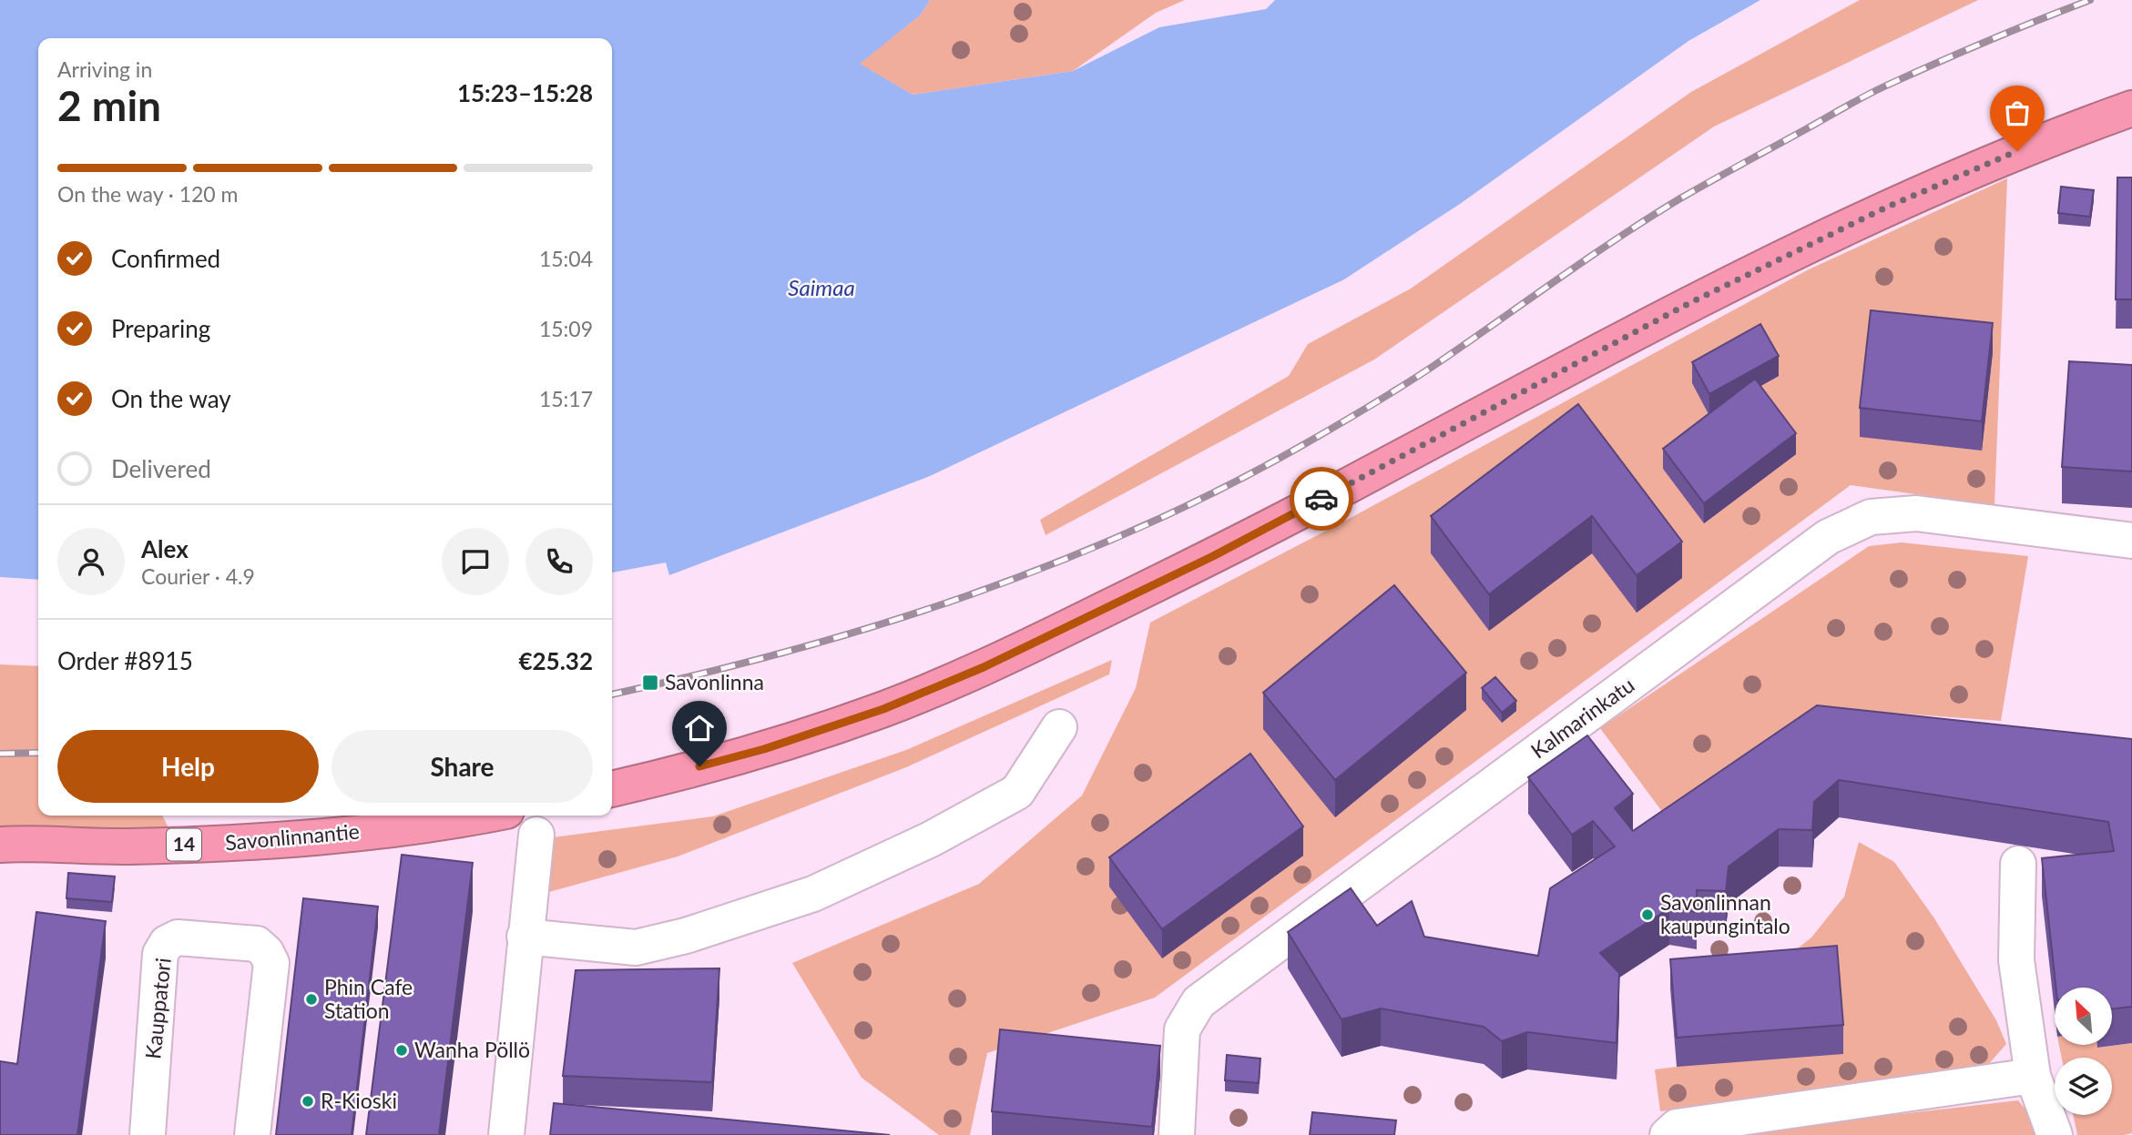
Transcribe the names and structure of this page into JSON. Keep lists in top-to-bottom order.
{
  "streets": {
    "highway": ["Savonlinnantie", "14"],
    "street": ["Kalmarinkatu", "Kauppatori"]
  },
  "water": ["Saimaa"],
  "places": {
    "transit": ["Savonlinna"],
    "other": [
      "Savonlinnan kaupungintalo",
      "Phin Cafe Station",
      "Wanha Pöllö",
      "R-Kioski"
    ]
  },
  "north": "top left",
  "page": {
    "heading": ["2 min", "Arriving in", "15:23–15:28"],
    "panel": [
      "Alex",
      "Courier · 4.9",
      "Order #8915",
      "€25.32"
    ],
    "bar": "On the way · 120 m",
    "list": [
      ["Confirmed", "15:04"],
      ["Preparing", "15:09"],
      ["On the way", "15:17"],
      "Delivered"
    ],
    "buttons": ["Help", "Share"]
  }
}
